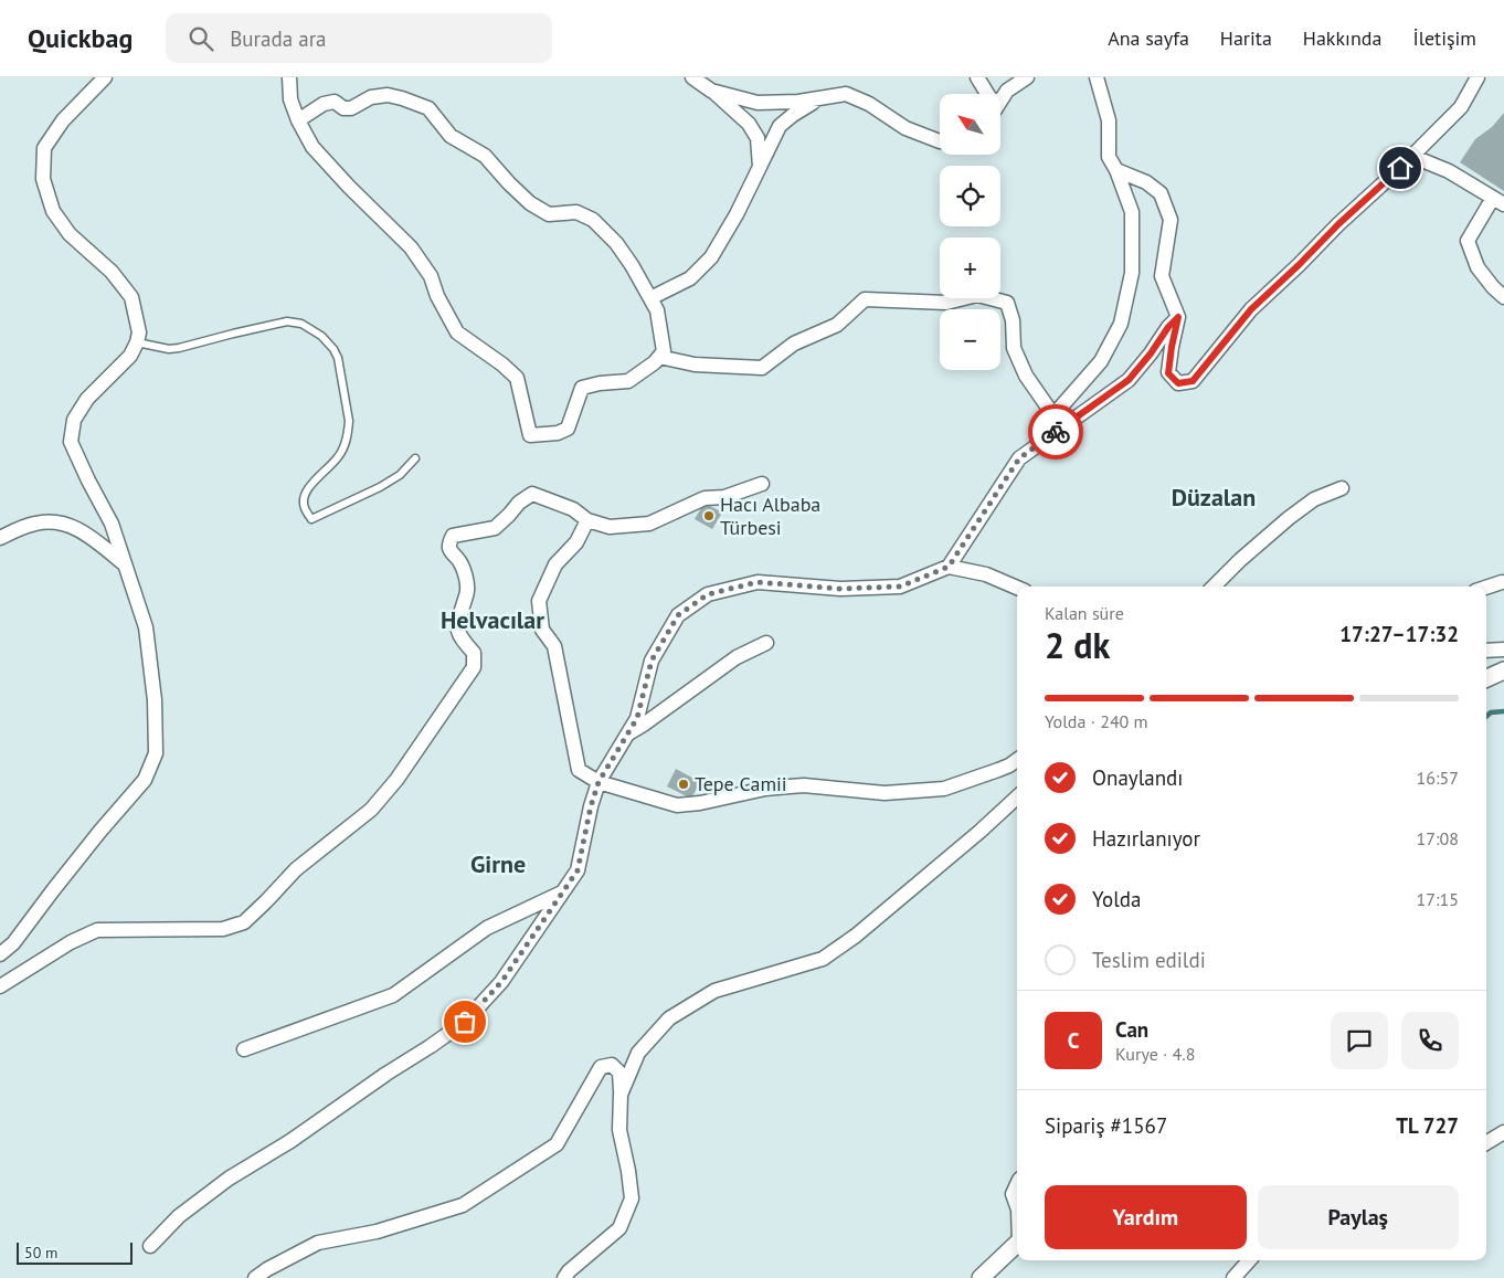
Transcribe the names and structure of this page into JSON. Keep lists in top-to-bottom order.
{
  "districts": ["Düzalan", "Helvacılar", "Girne"],
  "places": ["Hacı Albaba Türbesi", "Tepe Camii"],
  "scale_bar": "50 m",
  "north": "top left",
  "page": {
    "header": "Quickbag",
    "search": "Burada ara",
    "nav": [
      "Ana sayfa",
      "Harita",
      "Hakkında",
      "İletişim"
    ],
    "map_buttons": ["+", "−"],
    "heading": ["2 dk", "Kalan süre", "17:27–17:32"],
    "panel": [
      "Can",
      "Kurye · 4.8",
      "Sipariş #1567",
      "TL 727"
    ],
    "bar": "Yolda · 240 m",
    "list": [
      ["Onaylandı", "16:57"],
      ["Hazırlanıyor", "17:08"],
      ["Yolda", "17:15"],
      "Teslim edildi"
    ],
    "round": "C",
    "buttons": ["Yardım", "Paylaş"],
    "scale": "50 m"
  }
}
